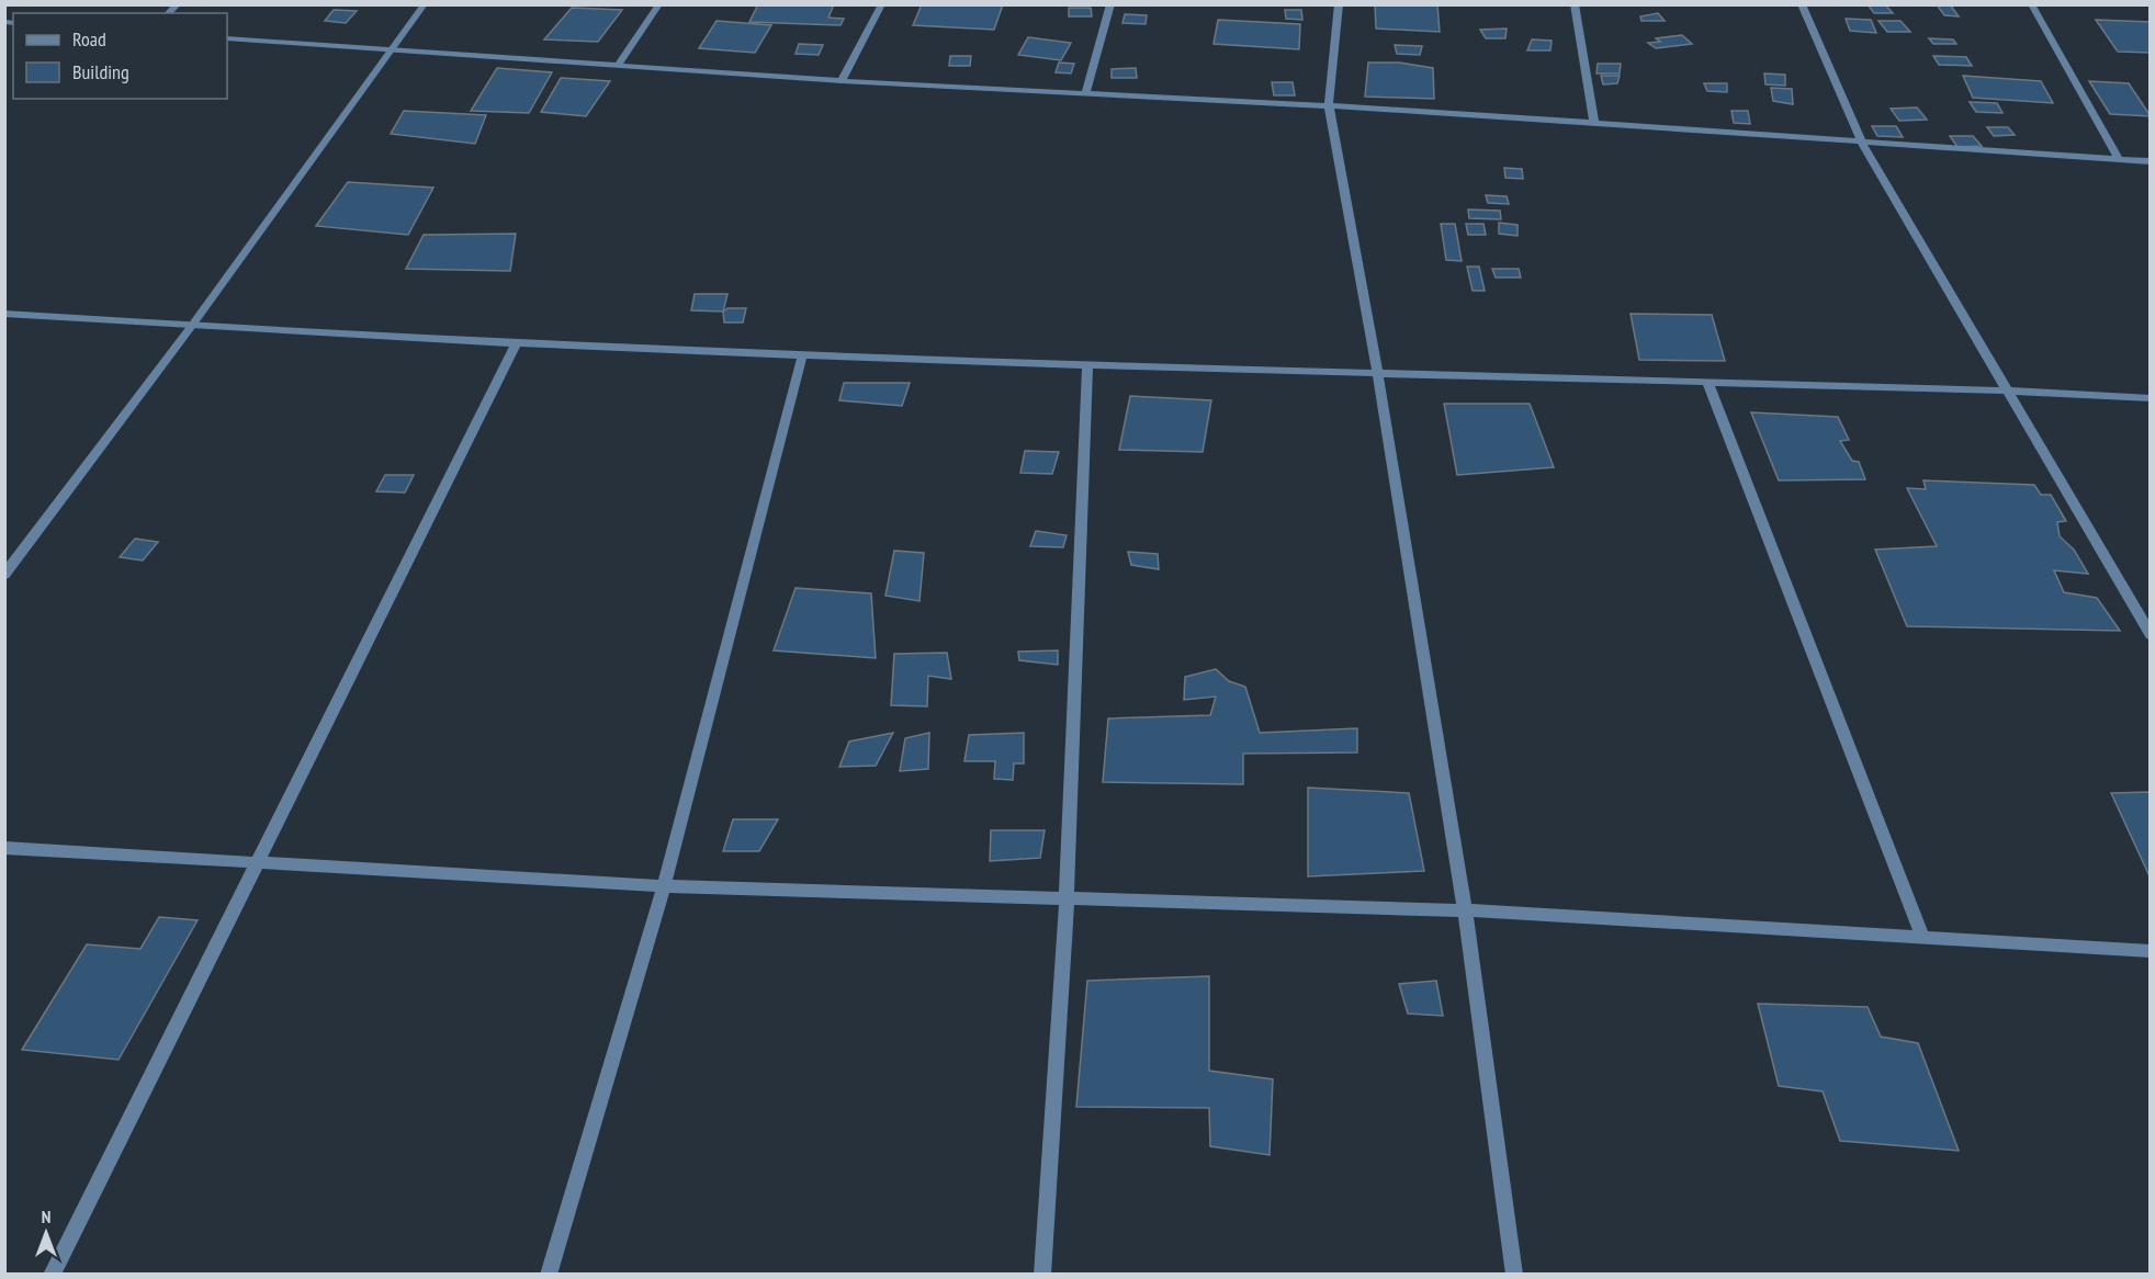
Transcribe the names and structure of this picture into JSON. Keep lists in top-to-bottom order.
{
  "legend": ["Road", "Building"],
  "north": "top"
}
